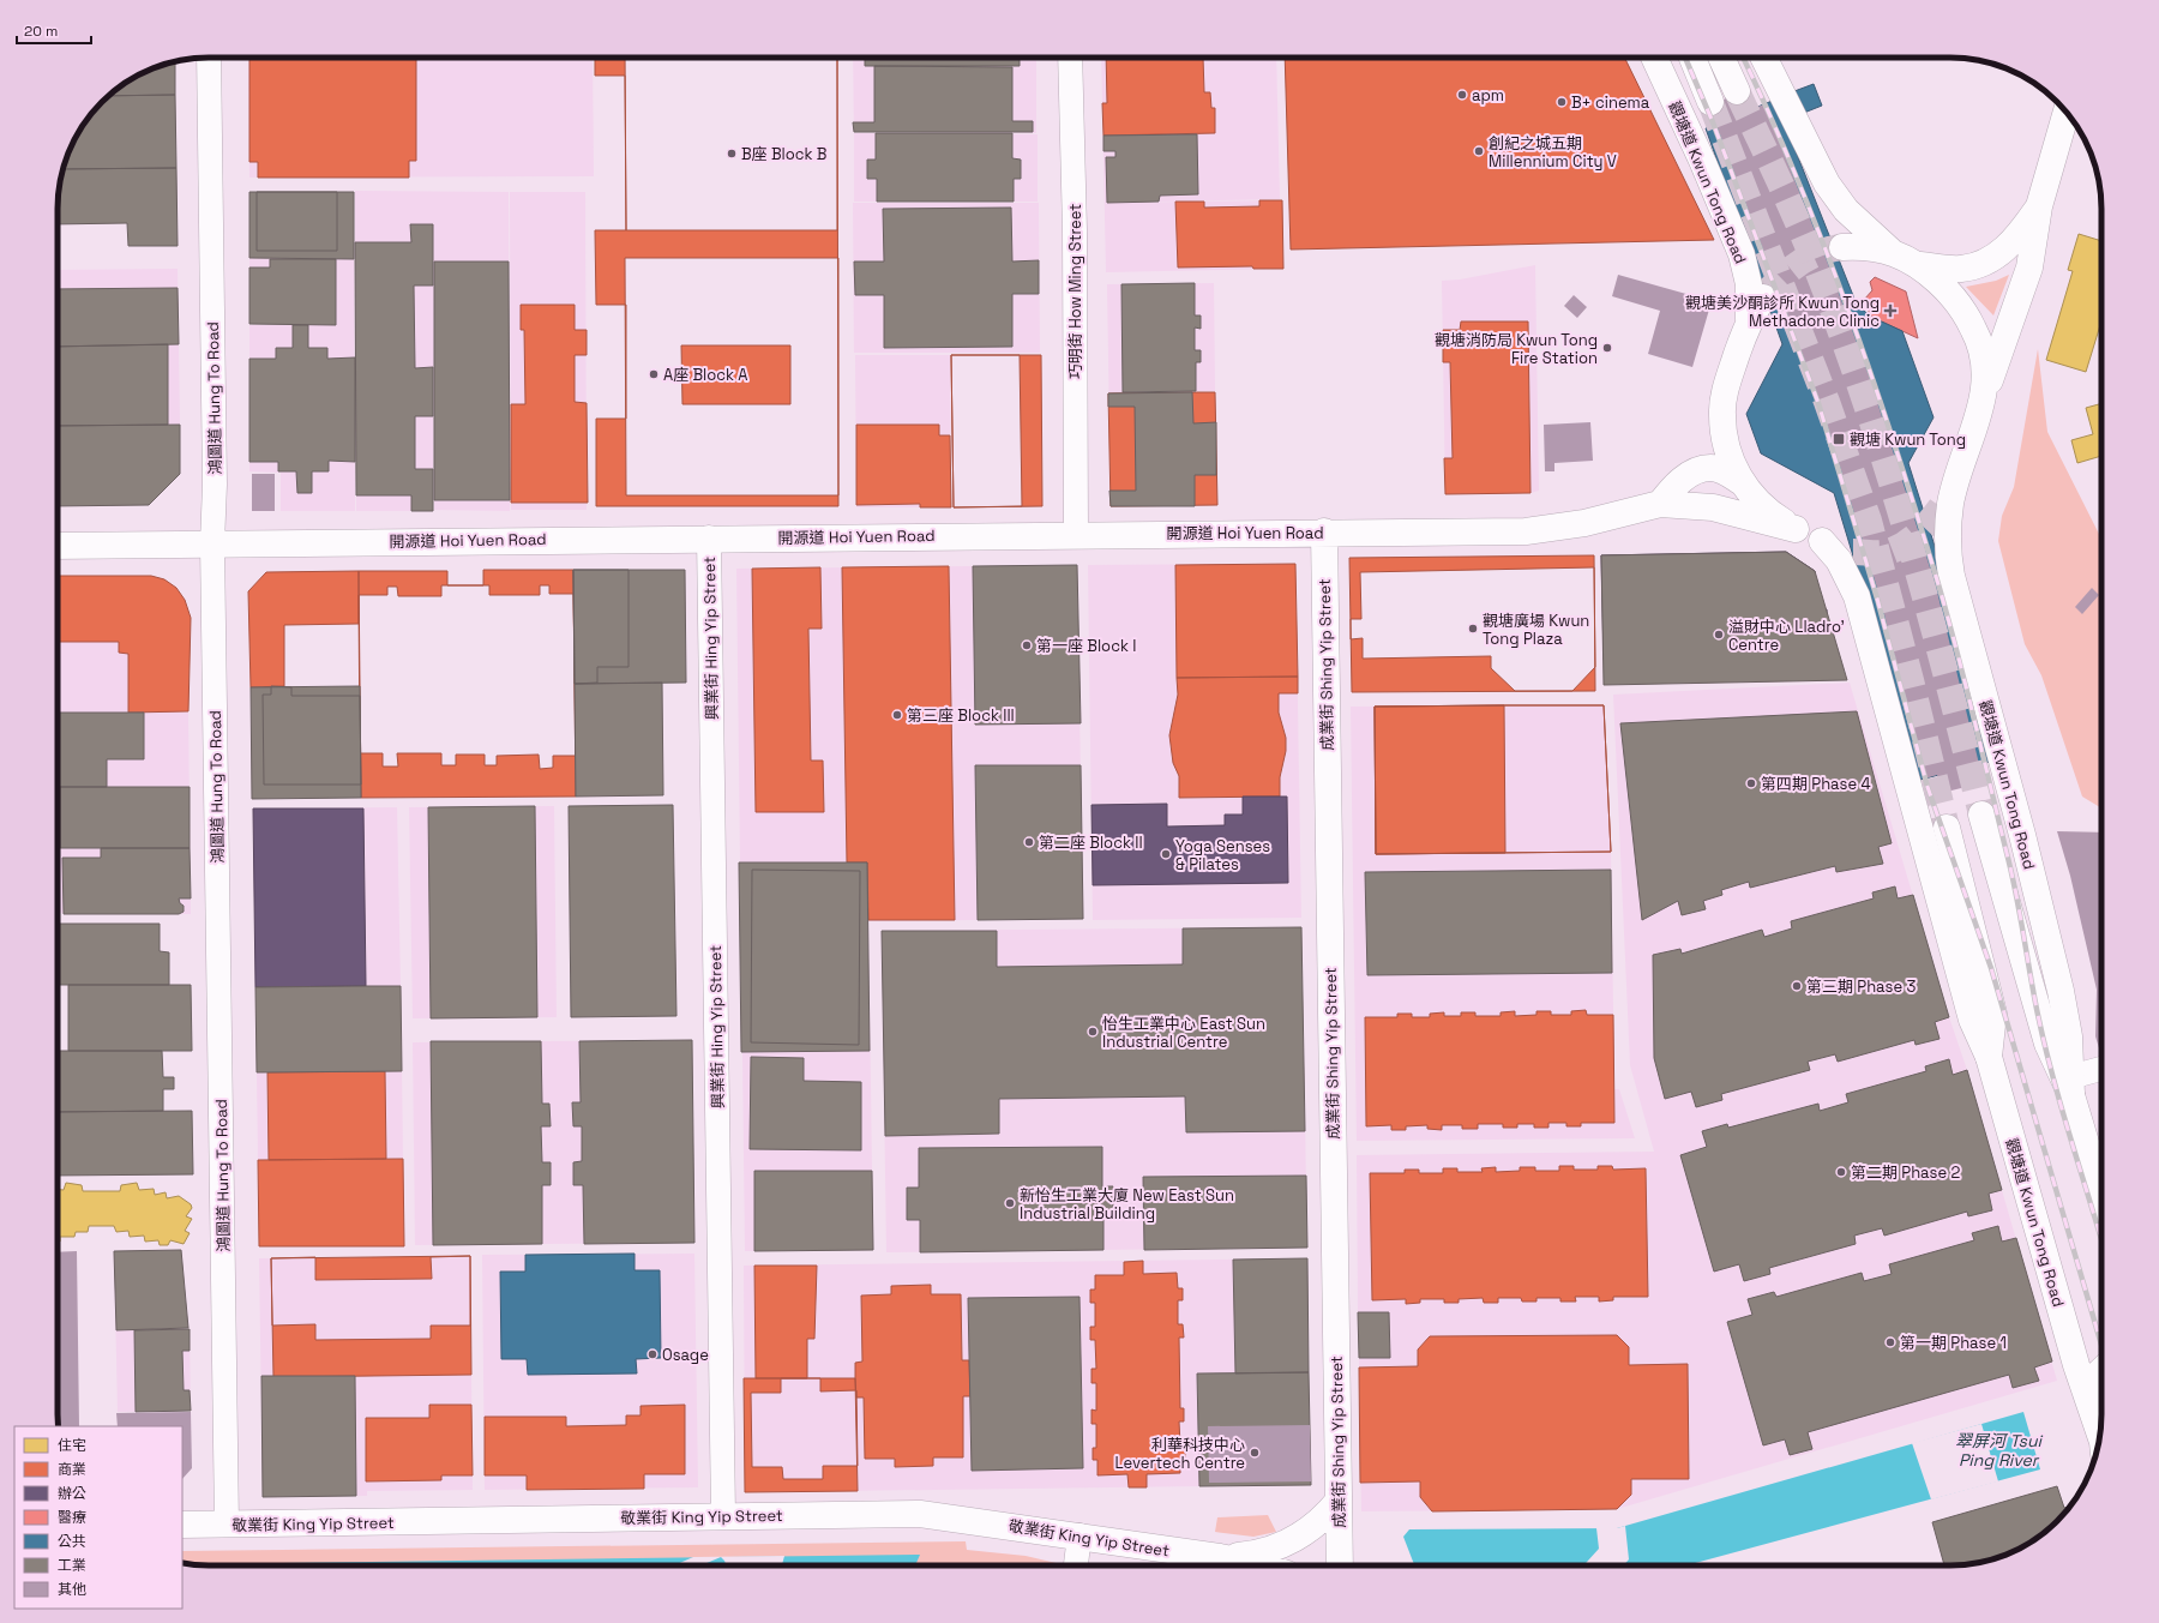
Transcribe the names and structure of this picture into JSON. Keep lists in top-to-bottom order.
{
  "streets": {
    "main road": [
      "觀塘道 Kwun Tong Road",
      "開源道 Hoi Yuen Road",
      "成業街 Shing Yip Street",
      "敬業街 King Yip Street"
    ],
    "street": ["巧明街 How Ming Street", "鴻圖道 Hung To Road", "興業街 Hing Yip Street"]
  },
  "crossings": [
    ["觀塘道 Kwun Tong Road", "開源道 Hoi Yuen Road"],
    ["巧明街 How Ming Street", "開源道 Hoi Yuen Road"],
    ["鴻圖道 Hung To Road", "開源道 Hoi Yuen Road"],
    ["鴻圖道 Hung To Road", "敬業街 King Yip Street"],
    ["開源道 Hoi Yuen Road", "興業街 Hing Yip Street"],
    ["開源道 Hoi Yuen Road", "成業街 Shing Yip Street"],
    ["興業街 Hing Yip Street", "敬業街 King Yip Street"],
    ["成業街 Shing Yip Street", "敬業街 King Yip Street"]
  ],
  "water": ["翠屏河 Tsui Ping River"],
  "places": {
    "other": [
      "apm",
      "B+ cinema",
      "創紀之城五期 Millennium City V",
      "B座 Block B",
      "觀塘消防局 Kwun Tong Fire Station",
      "A座 Block A",
      "觀塘廣場 Kwun Tong Plaza",
      "溢財中心 Lladro' Centre",
      "第一座 Block I",
      "第三座 Block III",
      "第四期 Phase 4",
      "第二座 Block II",
      "Yoga Senses & Pilates",
      "第三期 Phase 3",
      "怡生工業中心 East Sun Industrial Centre",
      "第二期 Phase 2",
      "新怡生工業大廈 New East Sun Industrial Building",
      "第一期 Phase 1",
      "Osage",
      "利華科技中心 Levertech Centre"
    ],
    "health": ["觀塘美沙酮診所 Kwun Tong Methadone Clinic"],
    "transit": ["觀塘 Kwun Tong"]
  },
  "legend": [
    "住宅",
    "商業",
    "辦公",
    "醫療",
    "公共",
    "工業",
    "其他"
  ],
  "scale_bar": "20 m"
}
